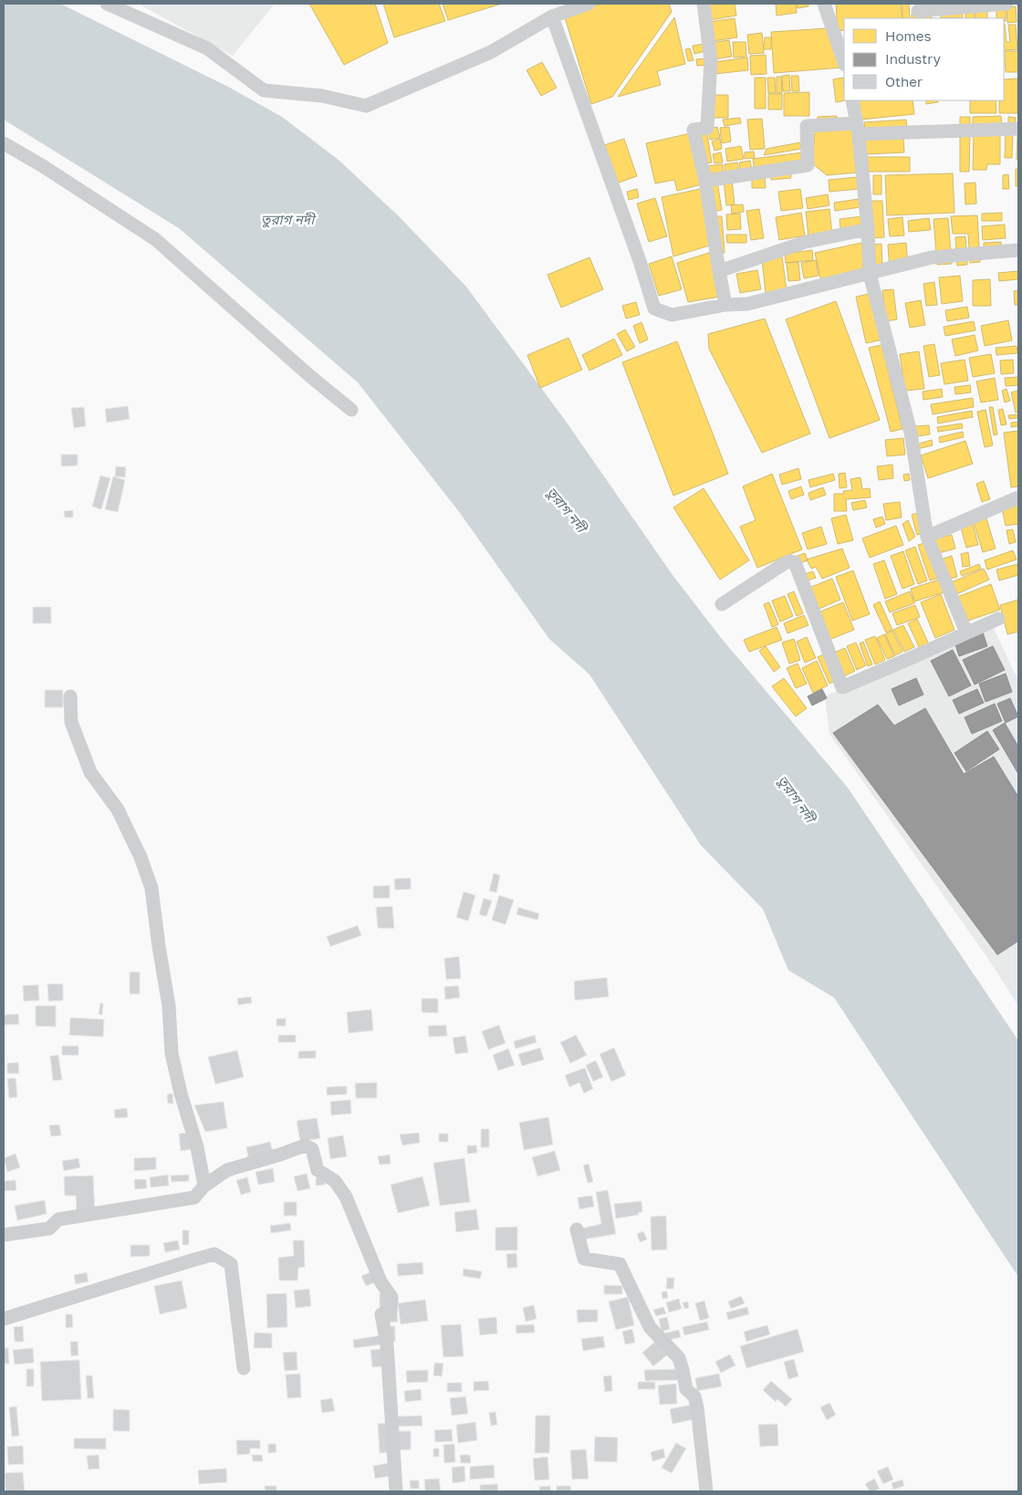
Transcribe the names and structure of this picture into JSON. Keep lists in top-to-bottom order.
{
  "water": ["তুরাগ নদী"],
  "legend": ["Homes", "Industry", "Other"]
}
